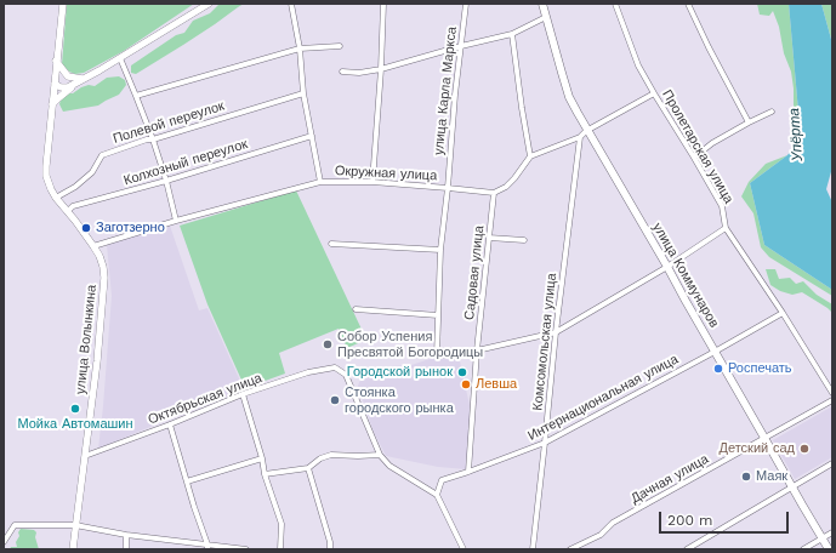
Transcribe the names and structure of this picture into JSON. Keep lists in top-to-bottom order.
{
  "streets": {
    "main road": ["улица Коммунаров"],
    "street": [
      "улица Карла Маркса",
      "Полевой переулок",
      "Пролетарская улица",
      "Колхозный переулок",
      "Окружная улица",
      "Садовая улица",
      "улица Волынкина",
      "Комсомольская улица",
      "Интернациональная улица",
      "Октябрьская улица",
      "Дачная улица"
    ]
  },
  "crossings": [
    ["улица Карла Маркса", "Окружная улица"],
    ["улица Карла Маркса", "Садовая улица"],
    ["Полевой переулок", "улица Волынкина"],
    ["Пролетарская улица", "Интернациональная улица"],
    ["Колхозный переулок", "улица Волынкина"],
    ["Окружная улица", "Садовая улица"],
    ["Окружная улица", "улица Волынкина"],
    ["Садовая улица", "Интернациональная улица"],
    ["улица Коммунаров", "Интернациональная улица"],
    ["улица Коммунаров", "Дачная улица"],
    ["улица Волынкина", "Октябрьская улица"],
    ["Комсомольская улица", "Интернациональная улица"]
  ],
  "water": ["Упёрта"],
  "places": [
    "Заготзерно",
    "Собор Успения Пресвятой Богородицы",
    "Роспечать",
    "Городской рынок",
    "Левша",
    "Cтоянка городского рынка",
    "Мойка Автомашин",
    "Детский сад",
    "Маяк"
  ],
  "scale_bar": "200 m"
}
